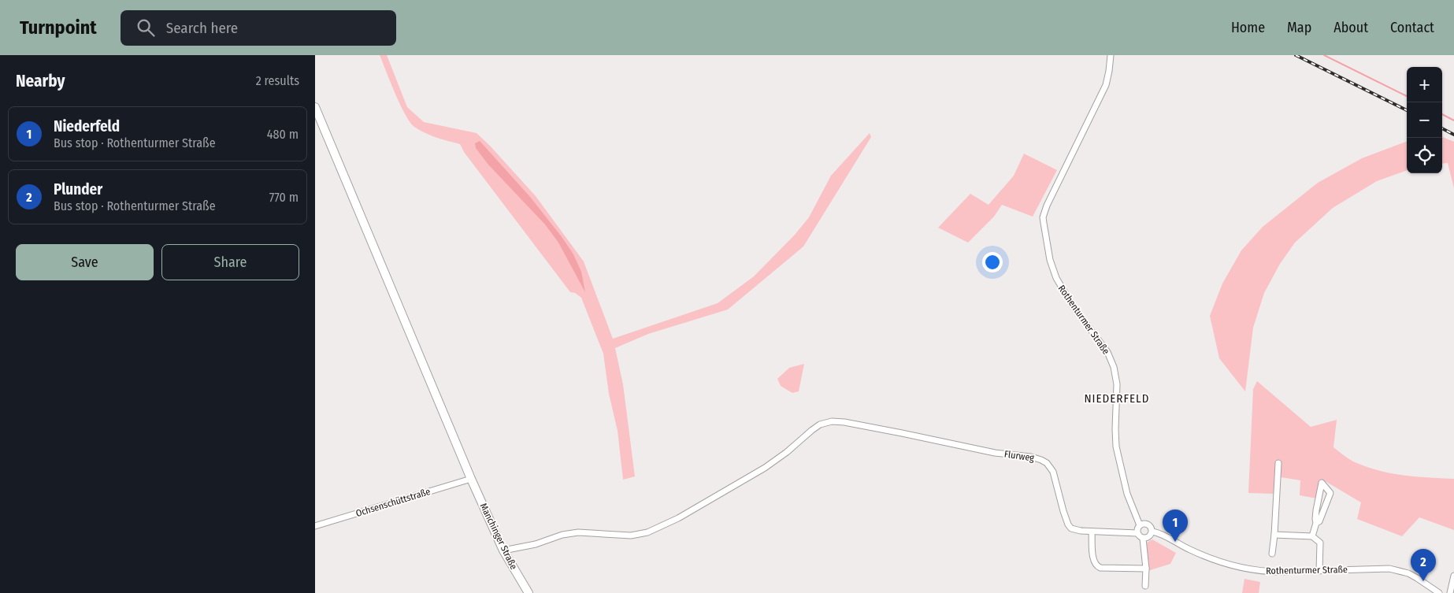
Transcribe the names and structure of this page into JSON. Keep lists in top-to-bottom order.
{
  "streets": {
    "main road": ["Manchinger Straße"],
    "street": ["Rothenturmer Straße", "Flurweg", "Ochsenschüttstraße"]
  },
  "crossings": [
    ["Rothenturmer Straße", "Flurweg"],
    ["Flurweg", "Manchinger Straße"],
    ["Ochsenschüttstraße", "Manchinger Straße"]
  ],
  "districts": ["NIEDERFELD"],
  "page": {
    "header": "Turnpoint",
    "search": "Search here",
    "nav": [
      "Home",
      "Map",
      "About",
      "Contact"
    ],
    "heading": ["Nearby", "2 results"],
    "map_buttons": ["+", "−"],
    "list": [
      {
        "mark": "1",
        "name": "Niederfeld",
        "note": "Bus stop · Rothenturmer Straße",
        "value": "480 m"
      },
      {
        "mark": "2",
        "name": "Plunder",
        "note": "Bus stop · Rothenturmer Straße",
        "value": "770 m"
      }
    ],
    "buttons": ["Save", "Share"],
    "pins": ["1", "2"]
  }
}
